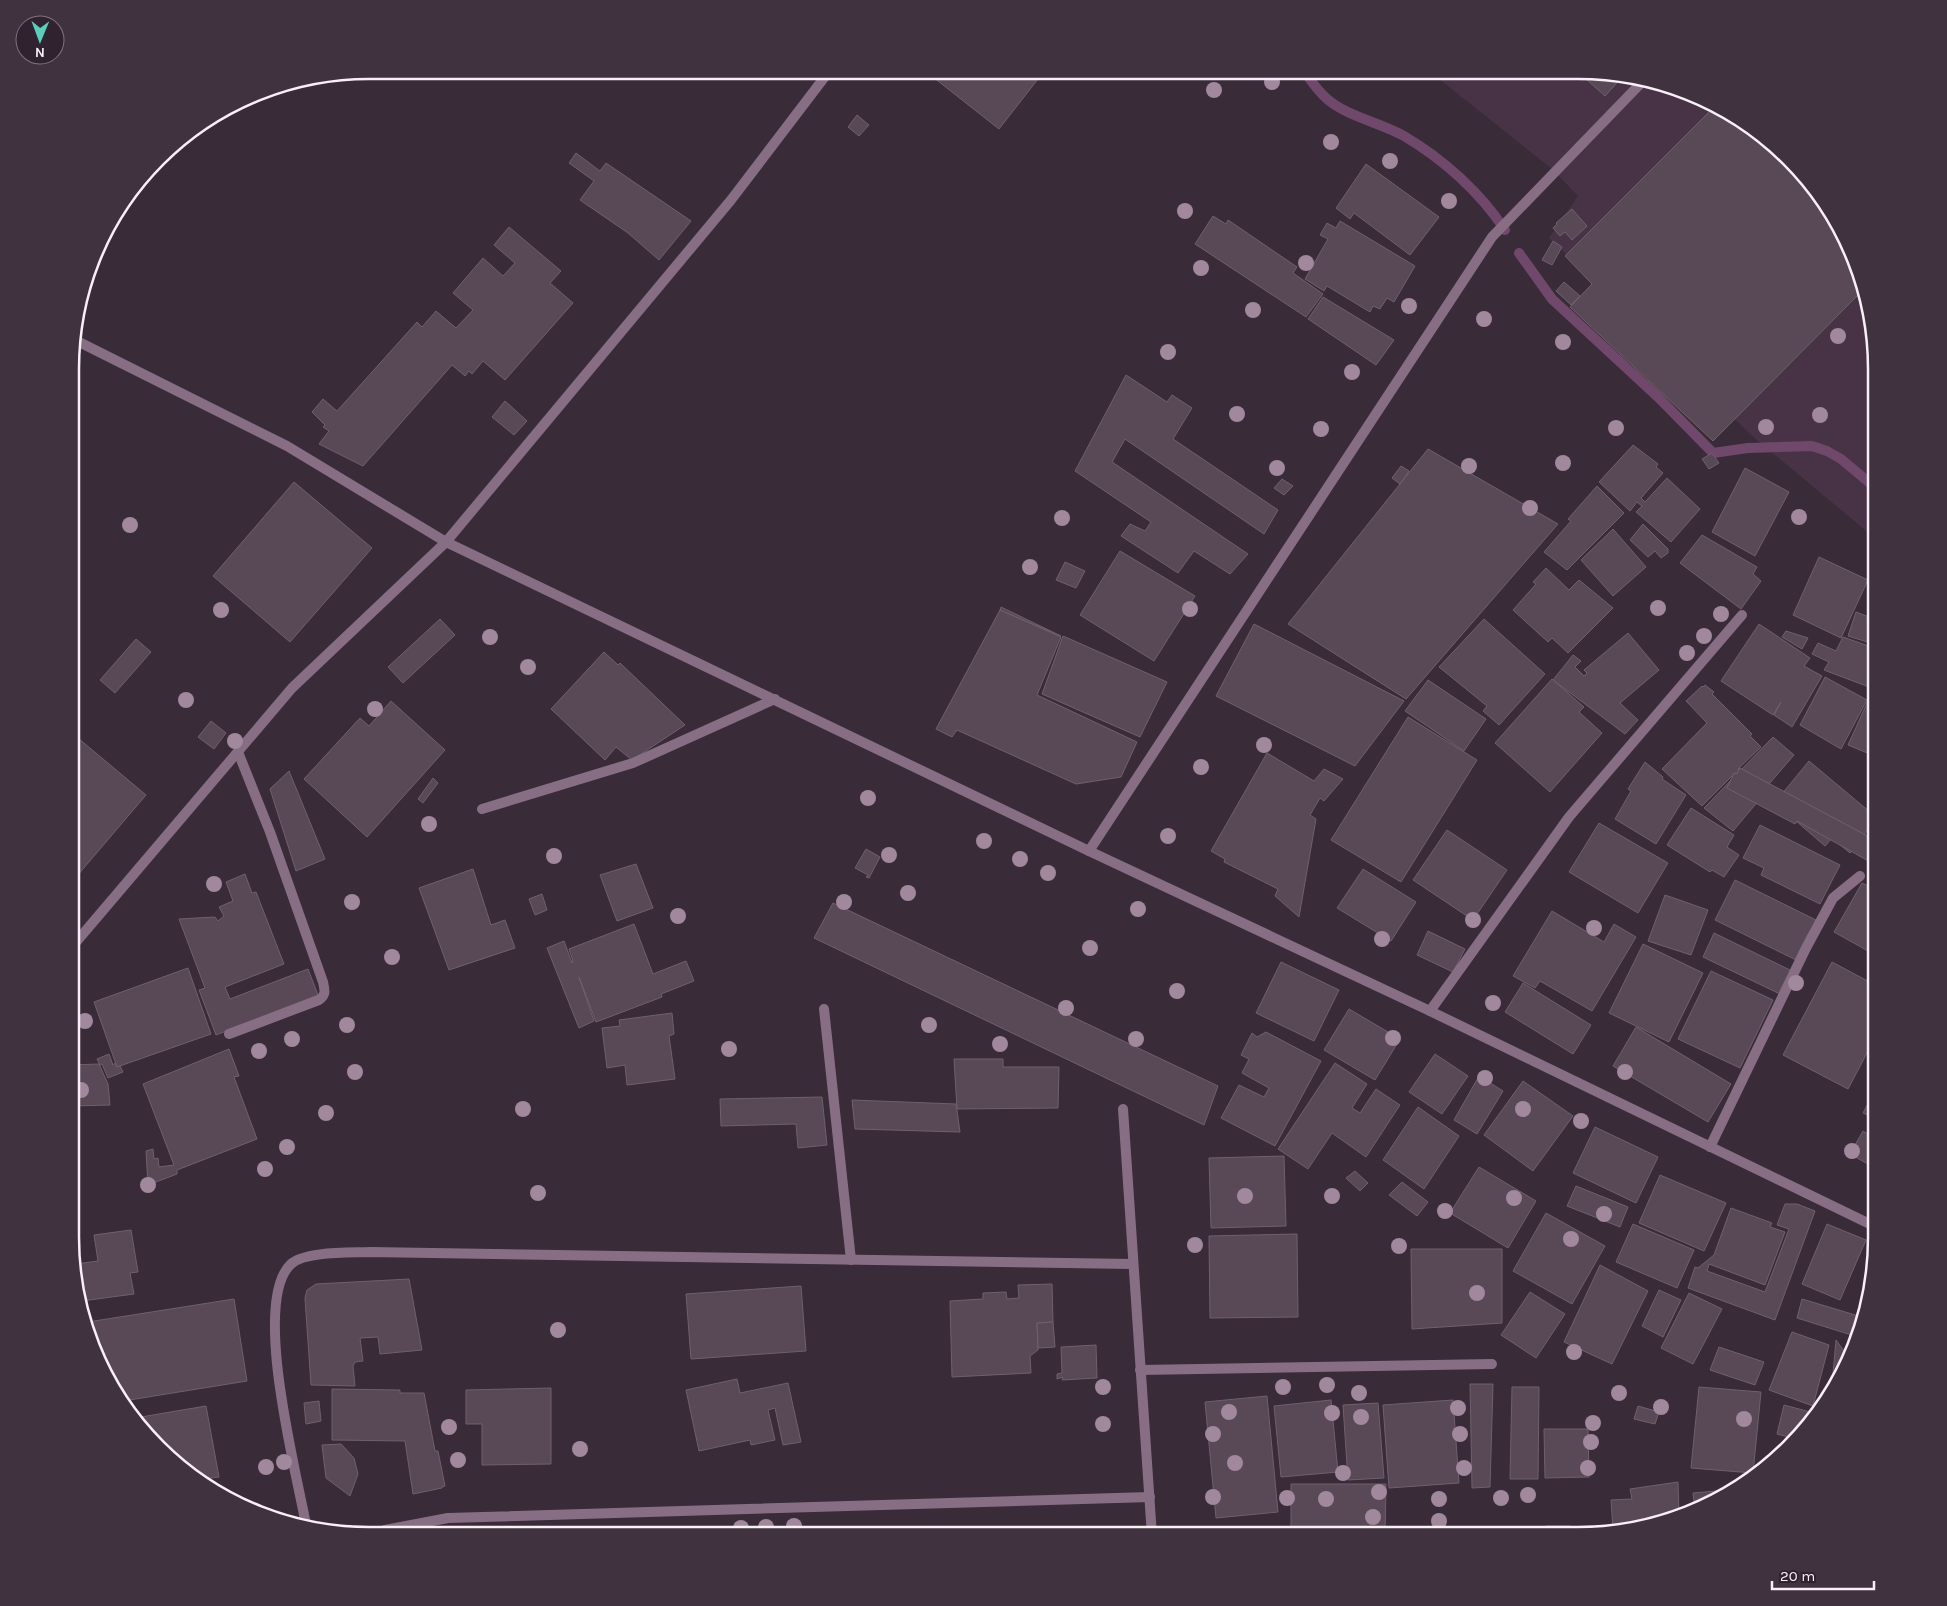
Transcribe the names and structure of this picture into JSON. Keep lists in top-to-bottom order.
{
  "scale_bar": "20 m",
  "north": "bottom"
}
